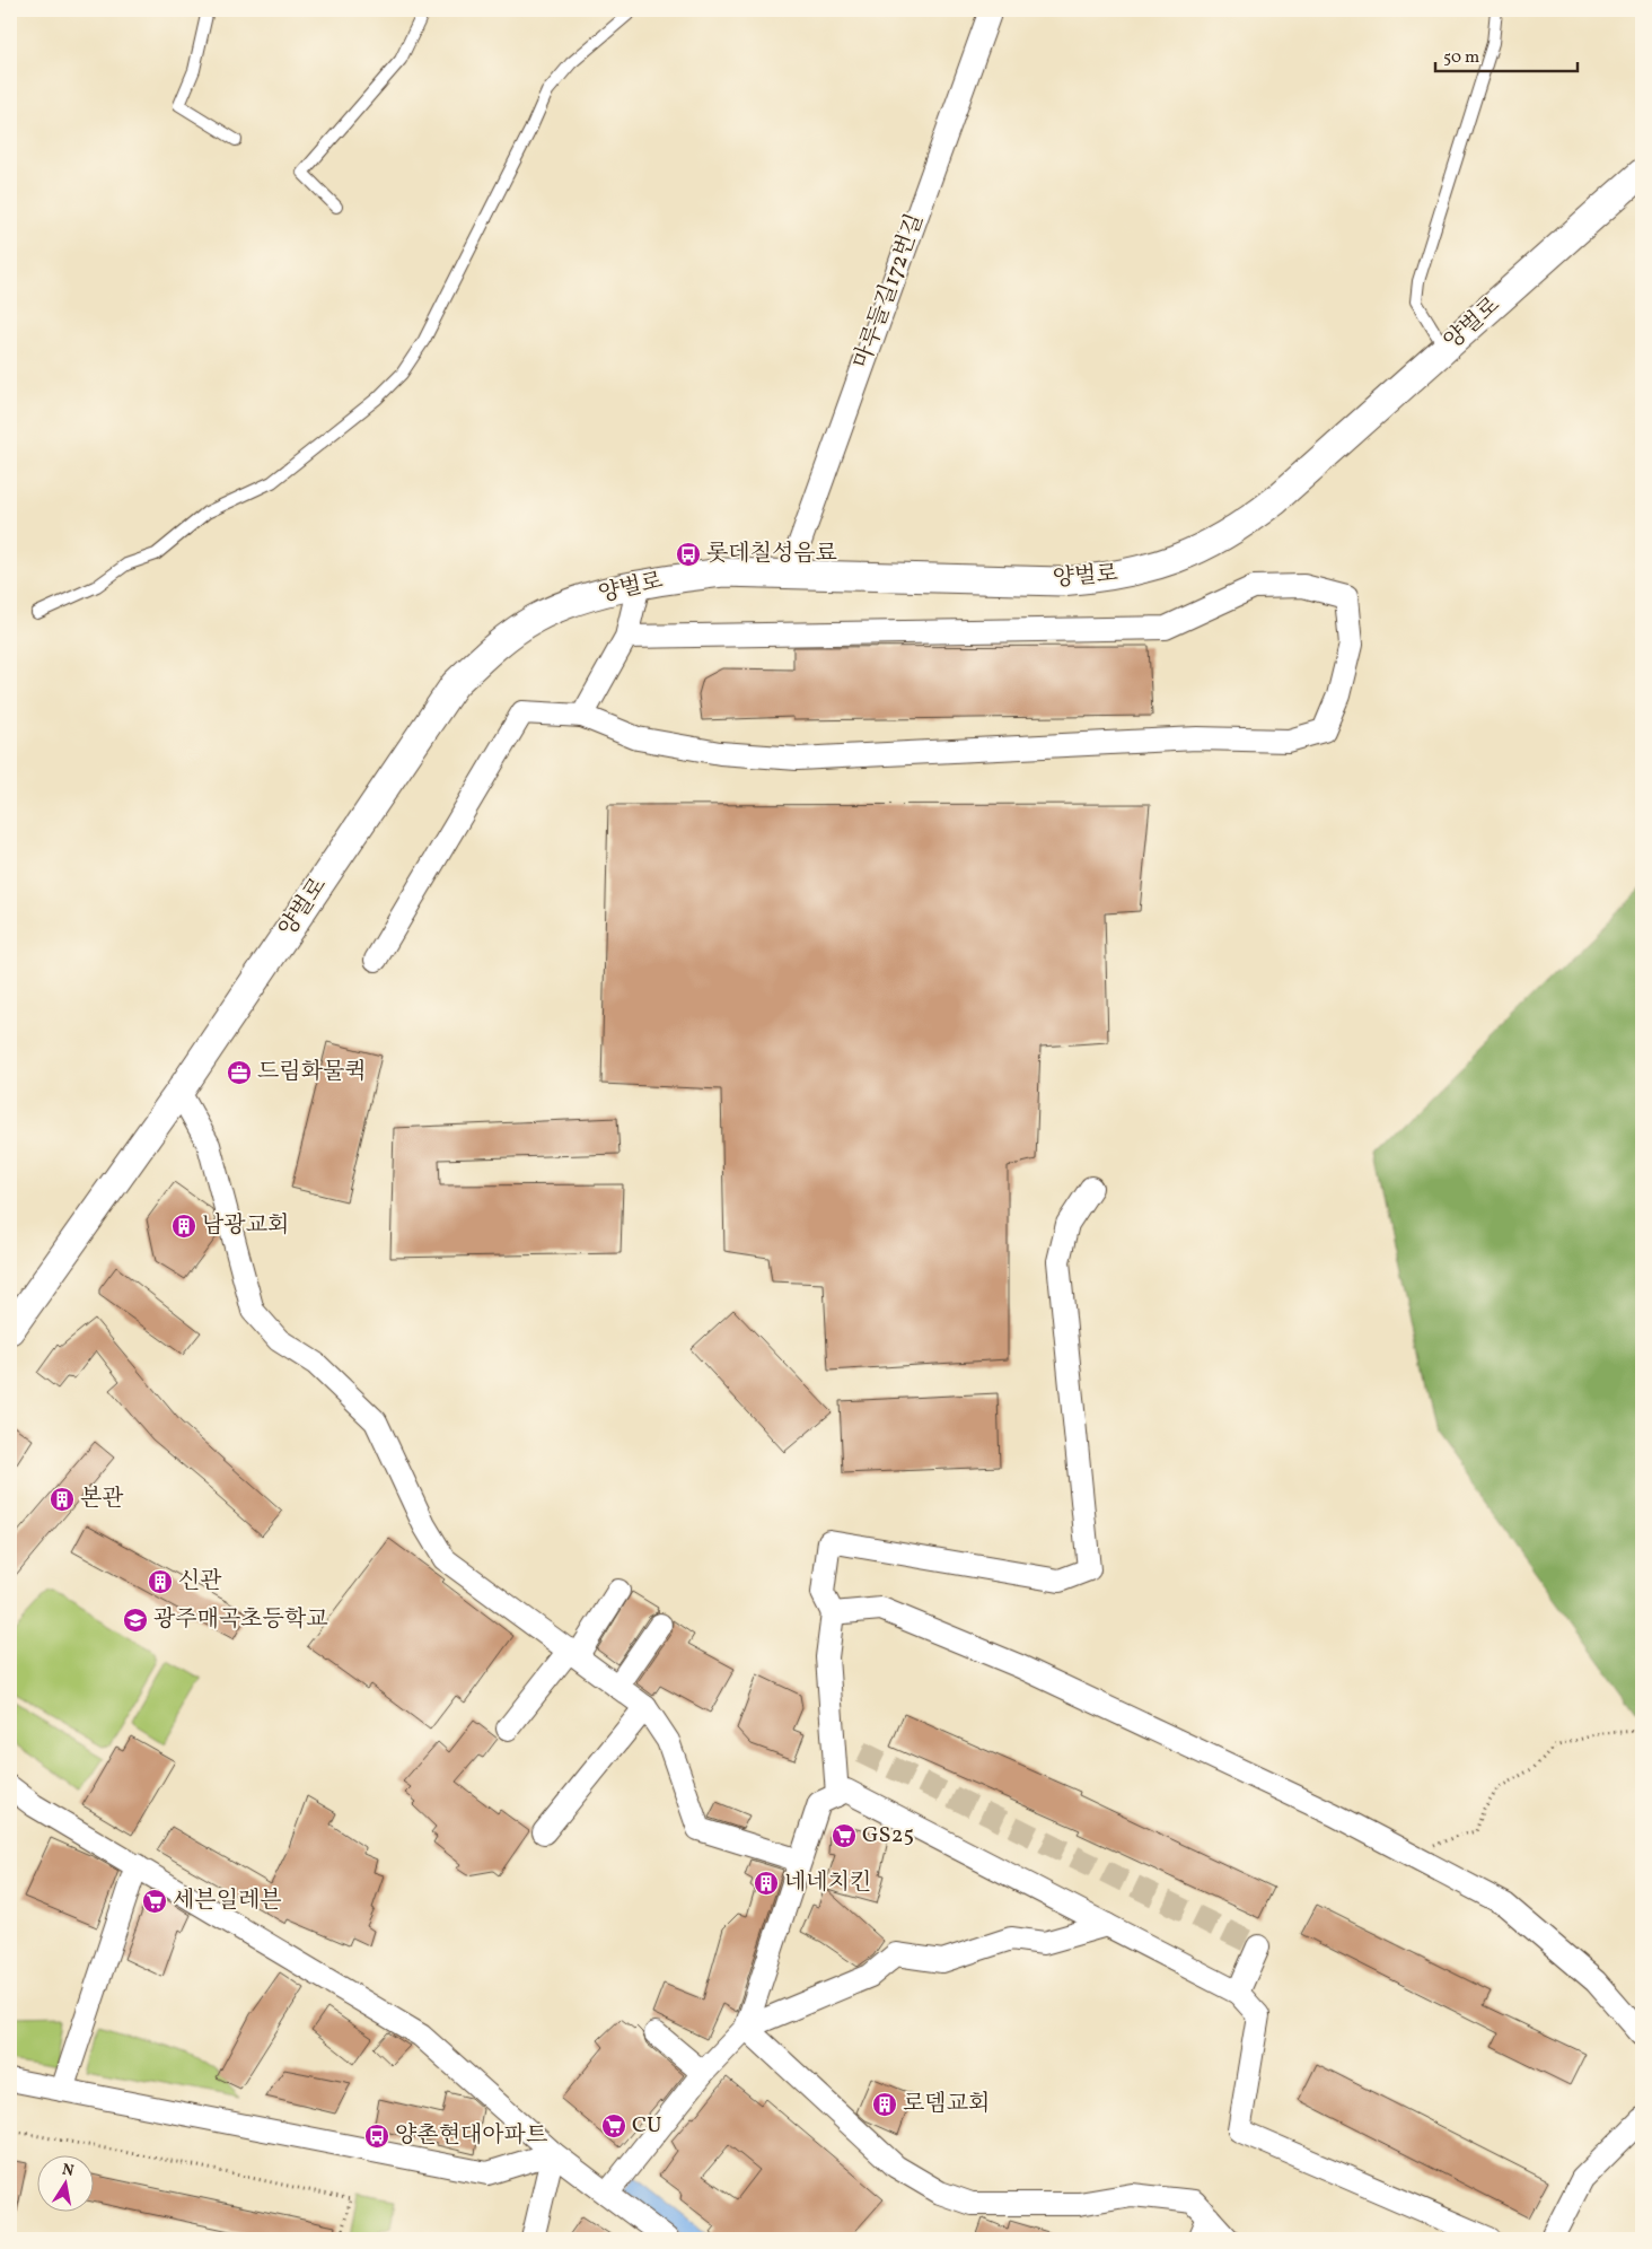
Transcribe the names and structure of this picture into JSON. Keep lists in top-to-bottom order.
{
  "streets": {
    "street": ["마루들길172번길", "양벌로"]
  },
  "crossings": [
    ["마루들길172번길", "양벌로"]
  ],
  "places": {
    "bus stop": ["롯데칠성음료", "양촌현대아파트"],
    "office": ["드림화물퀵"],
    "building": [
      "남광교회",
      "본관",
      "신관",
      "네네치킨",
      "로뎀교회"
    ],
    "school or university": ["광주매곡초등학교"],
    "supermarket": ["GS25", "세븐일레븐", "CU"]
  },
  "scale_bar": "50 m",
  "north": "top"
}
